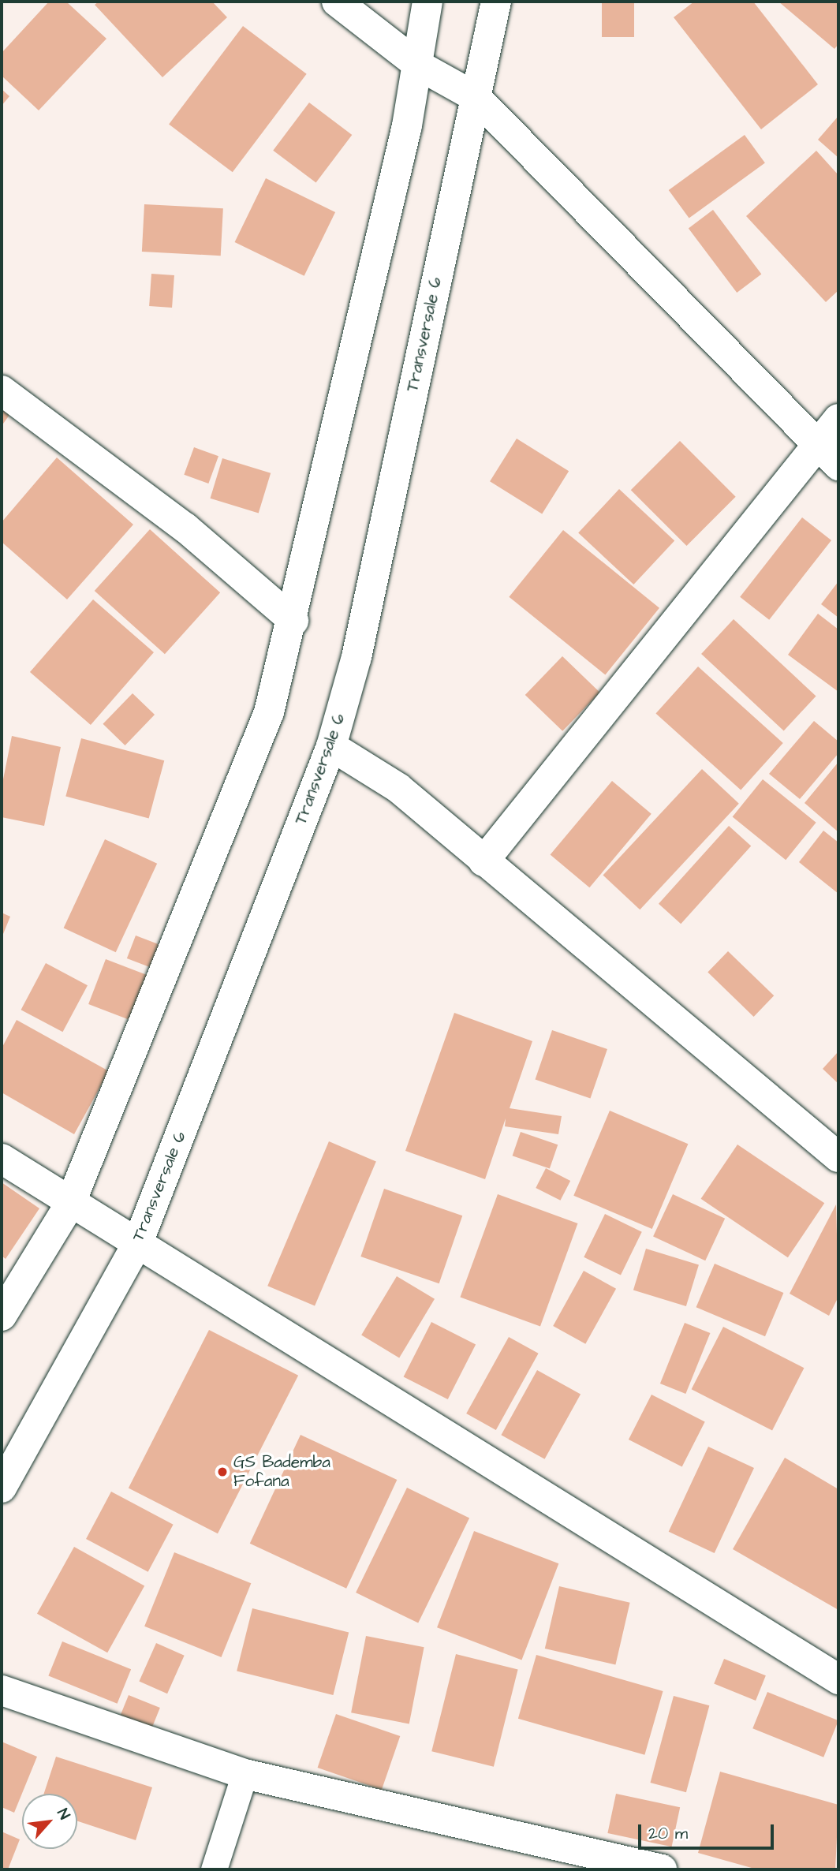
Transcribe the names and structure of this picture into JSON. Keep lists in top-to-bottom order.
{
  "streets": {
    "street": ["Transversale 6"]
  },
  "places": ["GS Bademba Fofana"],
  "scale_bar": "20 m",
  "north": "top right"
}
